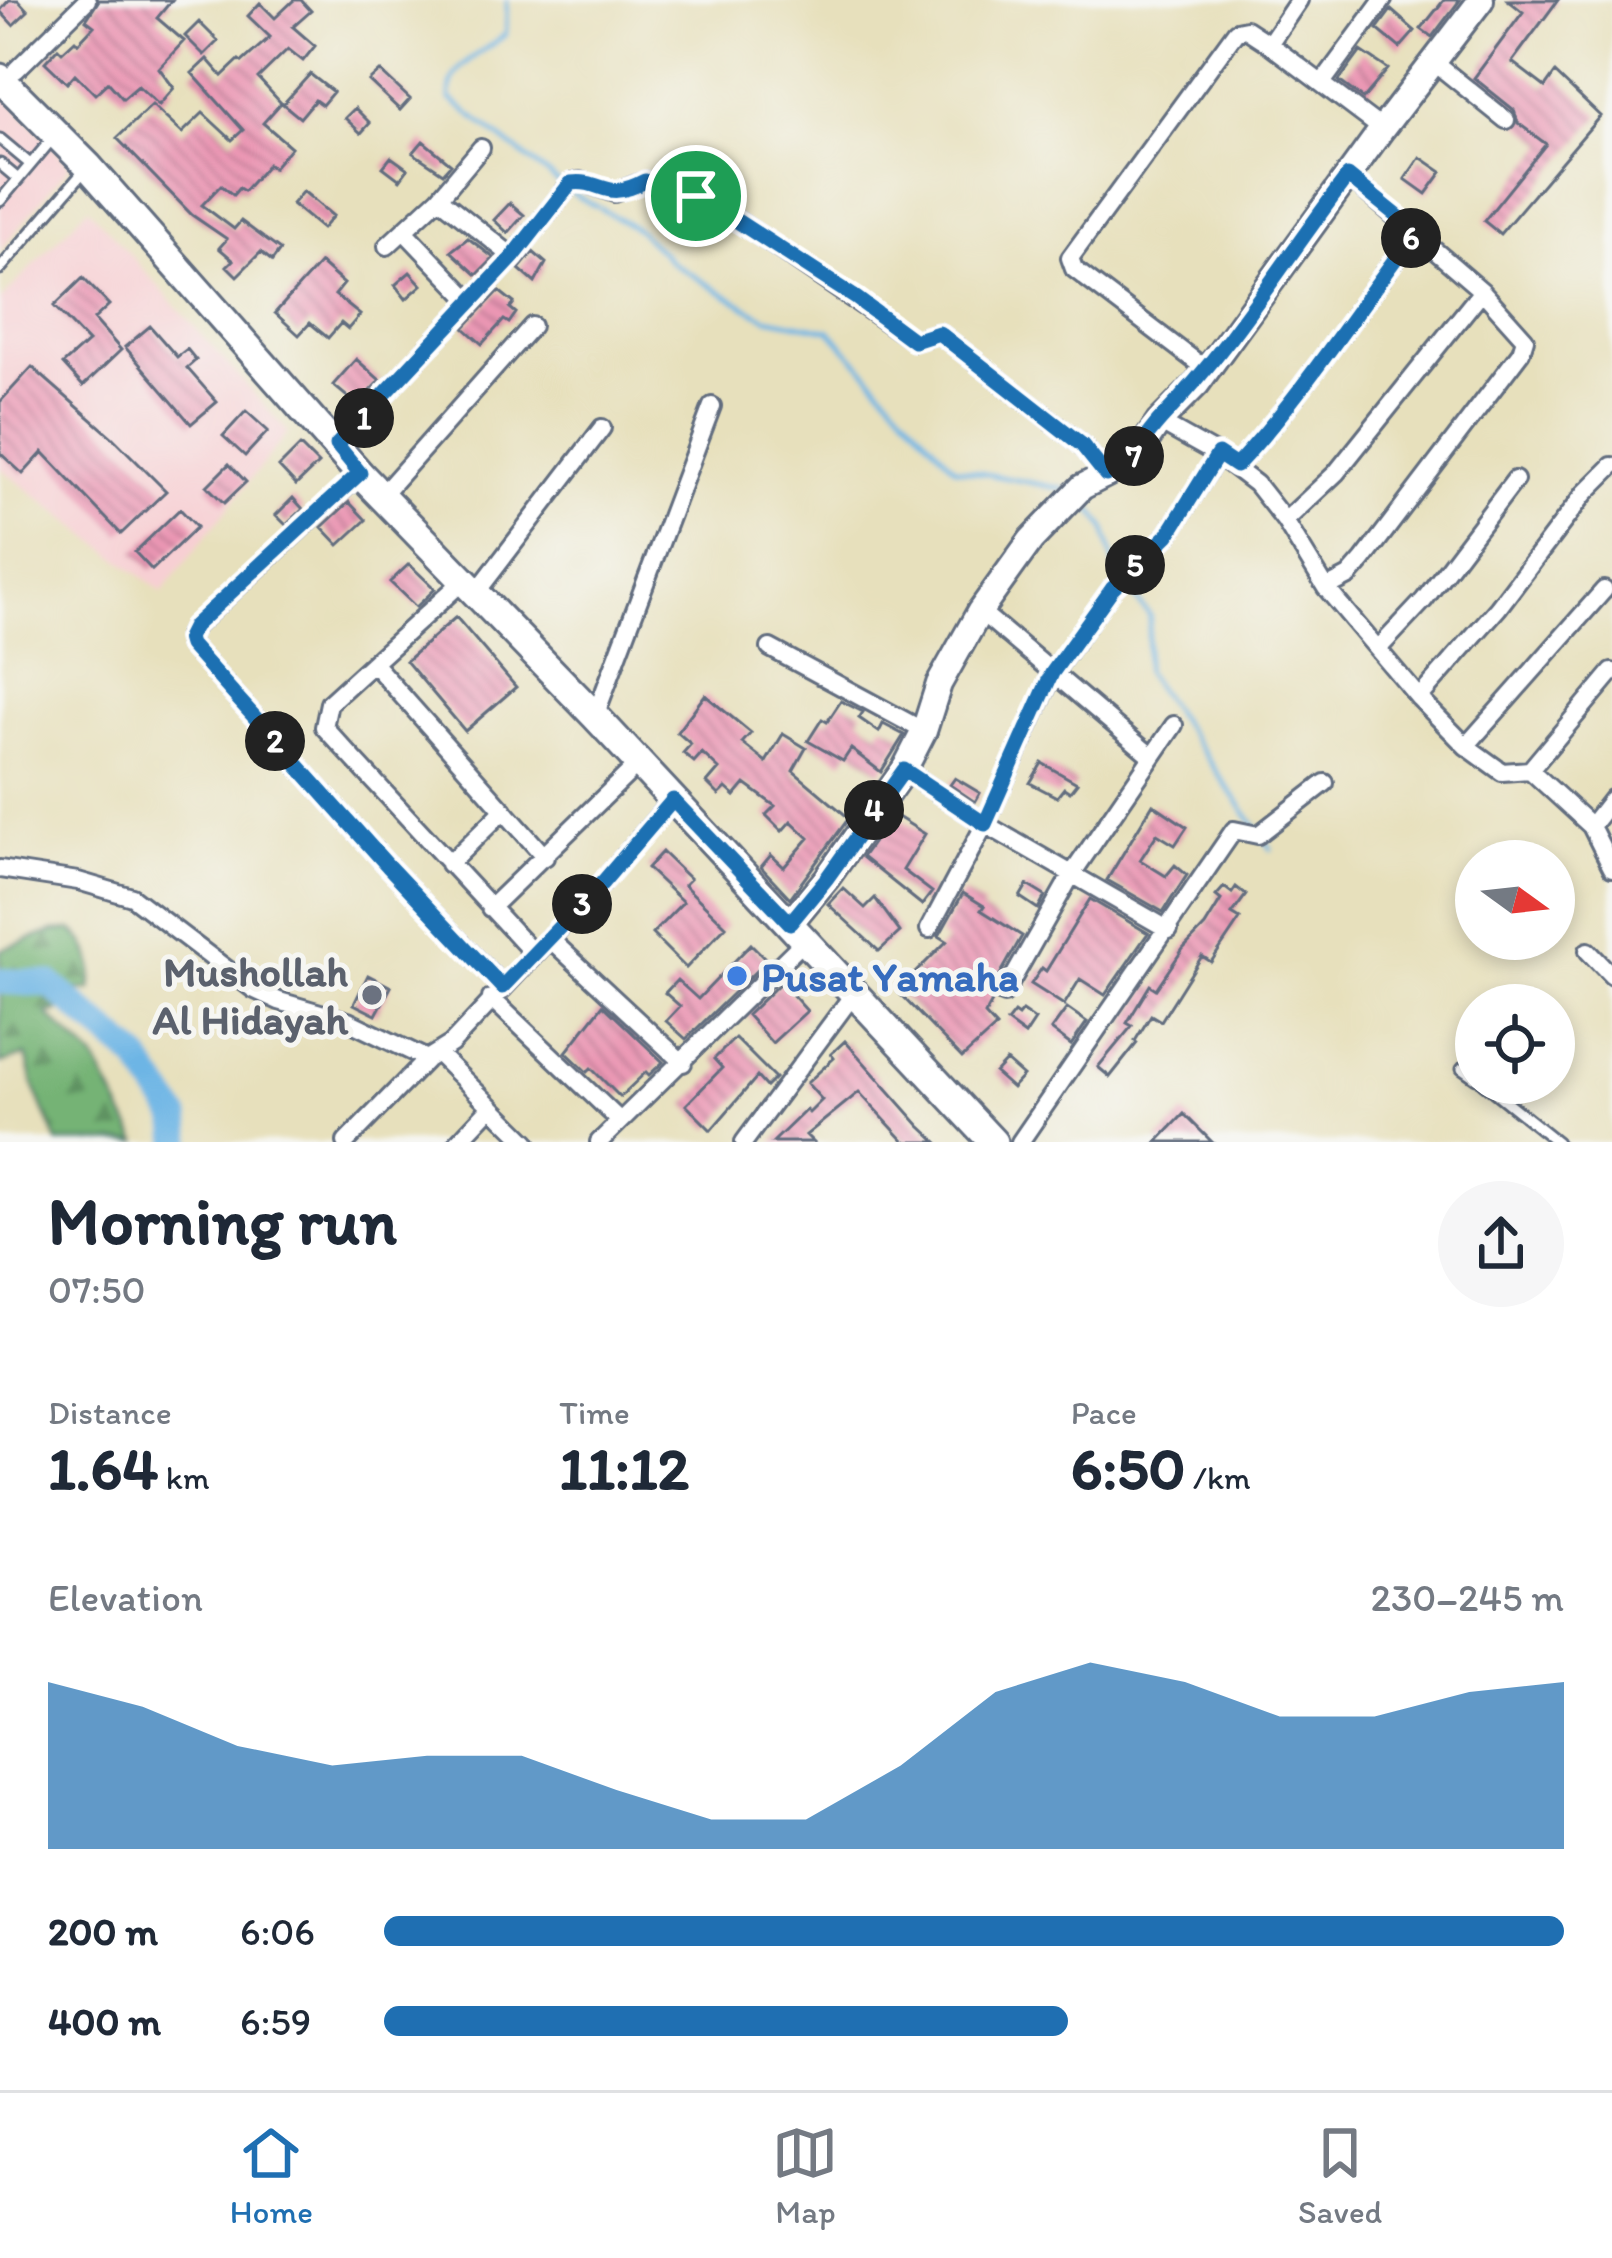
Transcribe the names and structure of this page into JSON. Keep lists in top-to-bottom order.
{
  "places": ["Pusat Yamaha", "Mushollah Al Hidayah"],
  "north": "right",
  "page": {
    "pins": [
      "6",
      "1",
      "7",
      "5",
      "2",
      "4",
      "3"
    ],
    "heading": ["Morning run", "07:50"],
    "stats": [
      ["Distance", "1.64 km"],
      ["Time", "11:12"],
      ["Pace", "6:50 /km"]
    ],
    "chart": ["Elevation", "230–245 m"],
    "list": [
      {
        "name": "200 m",
        "note": "6:06"
      },
      {
        "name": "400 m",
        "note": "6:59"
      }
    ],
    "tabs": ["Home", "Map", "Saved"]
  }
}
